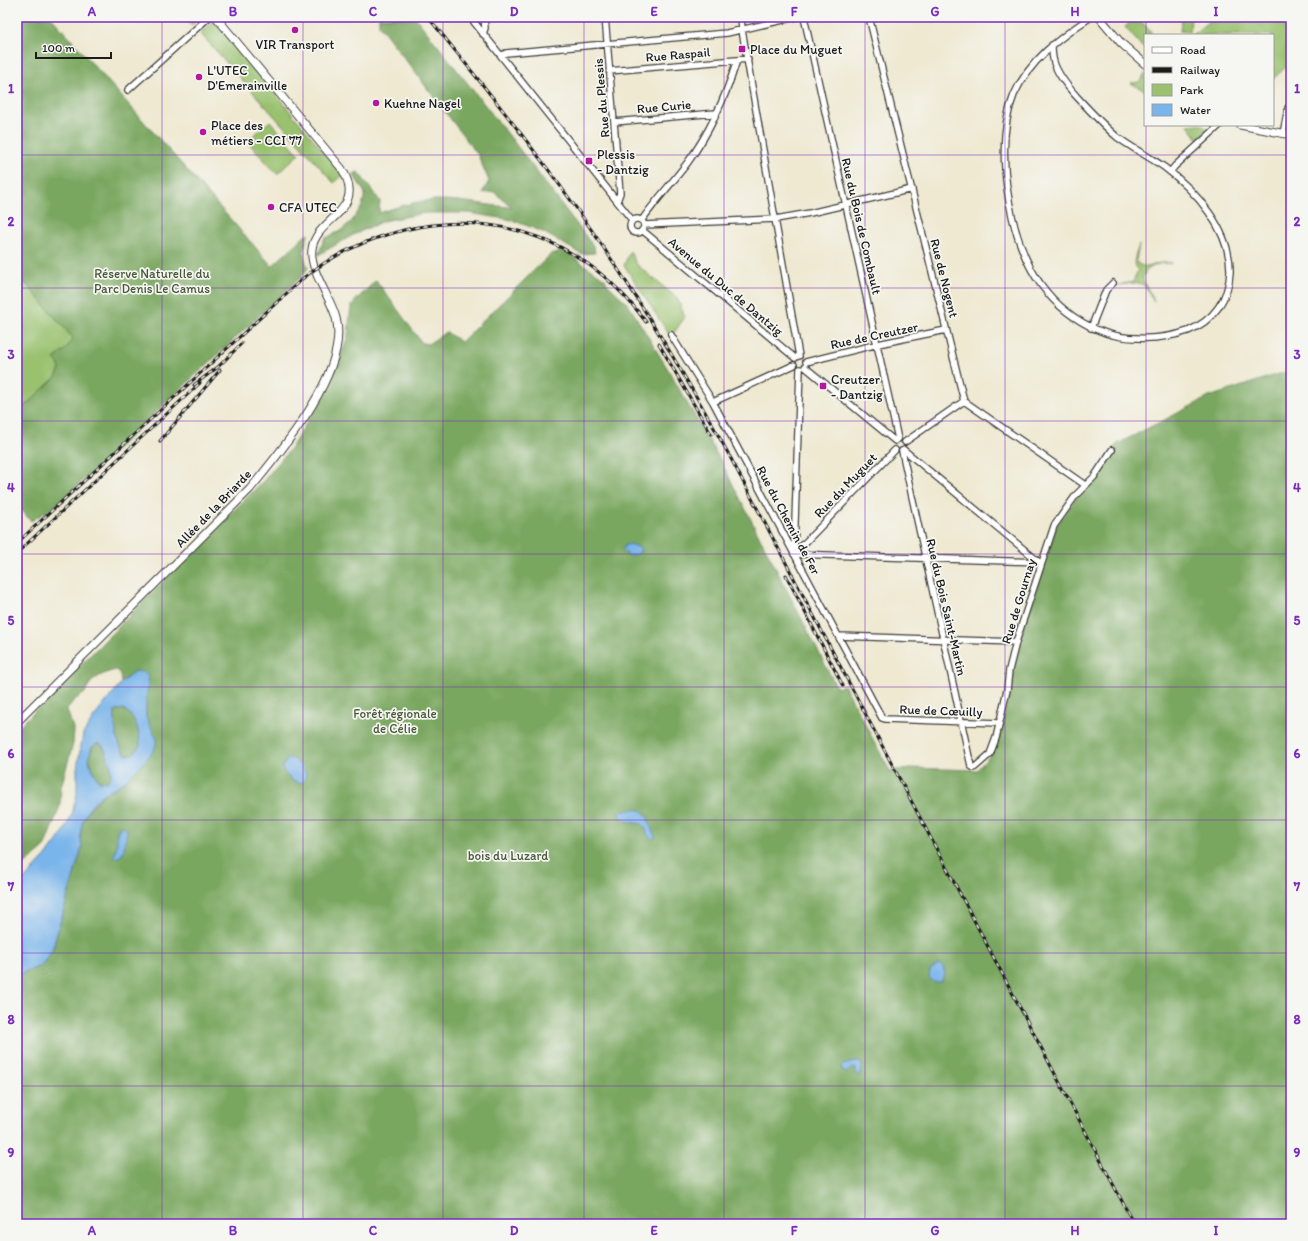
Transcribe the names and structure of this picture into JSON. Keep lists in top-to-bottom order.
{
  "streets": {
    "street": [
      "Rue Raspail",
      "Rue du Plessis",
      "Rue Curie",
      "Rue du Bois de Combault",
      "Rue de Nogent",
      "Avenue du Duc de Dantzig",
      "Rue de Creutzer",
      "Rue du Muguet",
      "Allée de la Briarde",
      "Rue du Chemin de Fer",
      "Rue de Gournay",
      "Rue du Bois Saint-Martin",
      "Rue de Cœuilly"
    ]
  },
  "crossings": [
    ["Rue Raspail", "Rue du Plessis"],
    ["Rue du Plessis", "Rue Curie"],
    ["Rue du Bois de Combault", "Rue de Creutzer"],
    ["Rue du Bois de Combault", "Rue du Muguet"],
    ["Rue du Bois de Combault", "Rue du Bois Saint-Martin"],
    ["Rue de Nogent", "Rue de Creutzer"],
    ["Avenue du Duc de Dantzig", "Rue de Creutzer"],
    ["Rue du Muguet", "Rue du Chemin de Fer"],
    ["Rue du Muguet", "Rue du Bois Saint-Martin"],
    ["Rue du Chemin de Fer", "Rue de Cœuilly"],
    ["Rue de Gournay", "Rue du Bois Saint-Martin"],
    ["Rue de Gournay", "Rue de Cœuilly"],
    ["Rue du Bois Saint-Martin", "Rue de Cœuilly"]
  ],
  "parks": ["Réserve Naturelle du Parc Denis Le Camus", "Forêt régionale de Célie", "bois du Luzard"],
  "places": {
    "other": [
      "VIR Transport",
      "L'UTEC D'Emerainville",
      "Kuehne Nagel",
      "Place des métiers - CCI 77",
      "CFA UTEC"
    ],
    "transit": ["Place du Muguet", "Plessis - Dantzig", "Creutzer - Dantzig"]
  },
  "legend": [
    "Road",
    "Railway",
    "Park",
    "Water"
  ],
  "scale_bar": "100 m",
  "grid": {
    "columns": [
      "A",
      "B",
      "C",
      "D",
      "E",
      "F",
      "G",
      "H",
      "I"
    ],
    "rows": [
      "1",
      "2",
      "3",
      "4",
      "5",
      "6",
      "7",
      "8",
      "9"
    ]
  }
}
